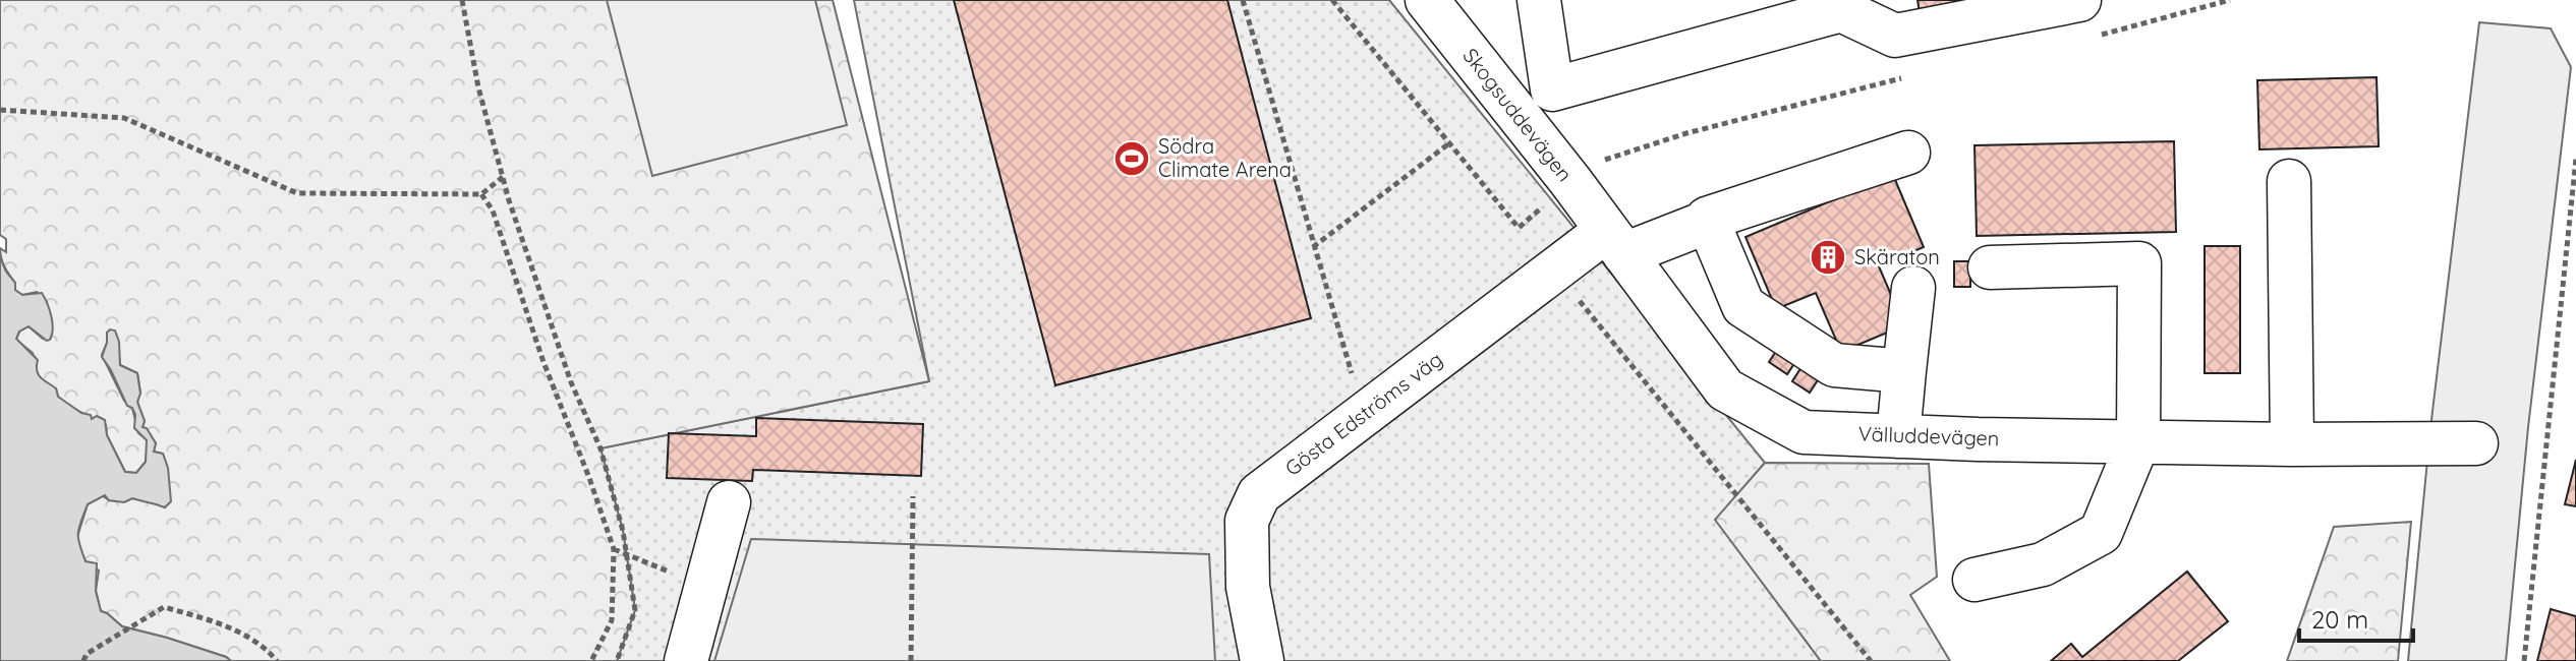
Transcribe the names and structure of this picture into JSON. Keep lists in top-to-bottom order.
{
  "streets": {
    "street": ["Skogsuddevägen", "Gösta Edströms väg", "Välluddevägen"]
  },
  "crossings": [
    ["Skogsuddevägen", "Gösta Edströms väg"],
    ["Skogsuddevägen", "Välluddevägen"],
    ["Gösta Edströms väg", "Välluddevägen"]
  ],
  "places": {
    "sports": ["Södra Climate Arena"],
    "building": ["Skäraton"]
  },
  "scale_bar": "20 m"
}
